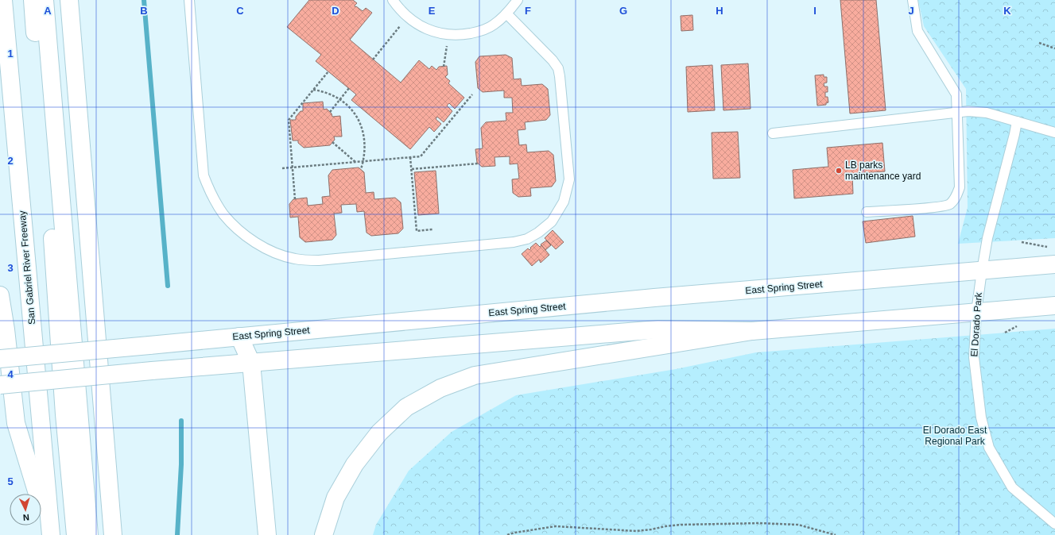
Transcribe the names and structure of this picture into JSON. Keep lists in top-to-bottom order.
{
  "streets": {
    "main road": ["San Gabriel River Freeway", "East Spring Street"],
    "lane": ["El Dorado Park"]
  },
  "crossings": [
    ["East Spring Street", "El Dorado Park"]
  ],
  "parks": ["El Dorado East Regional Park"],
  "places": ["LB parks maintenance yard"],
  "north": "bottom",
  "grid": {
    "columns": [
      "A",
      "B",
      "C",
      "D",
      "E",
      "F",
      "G",
      "H",
      "I",
      "J",
      "K"
    ],
    "rows": [
      "1",
      "2",
      "3",
      "4",
      "5"
    ]
  }
}
